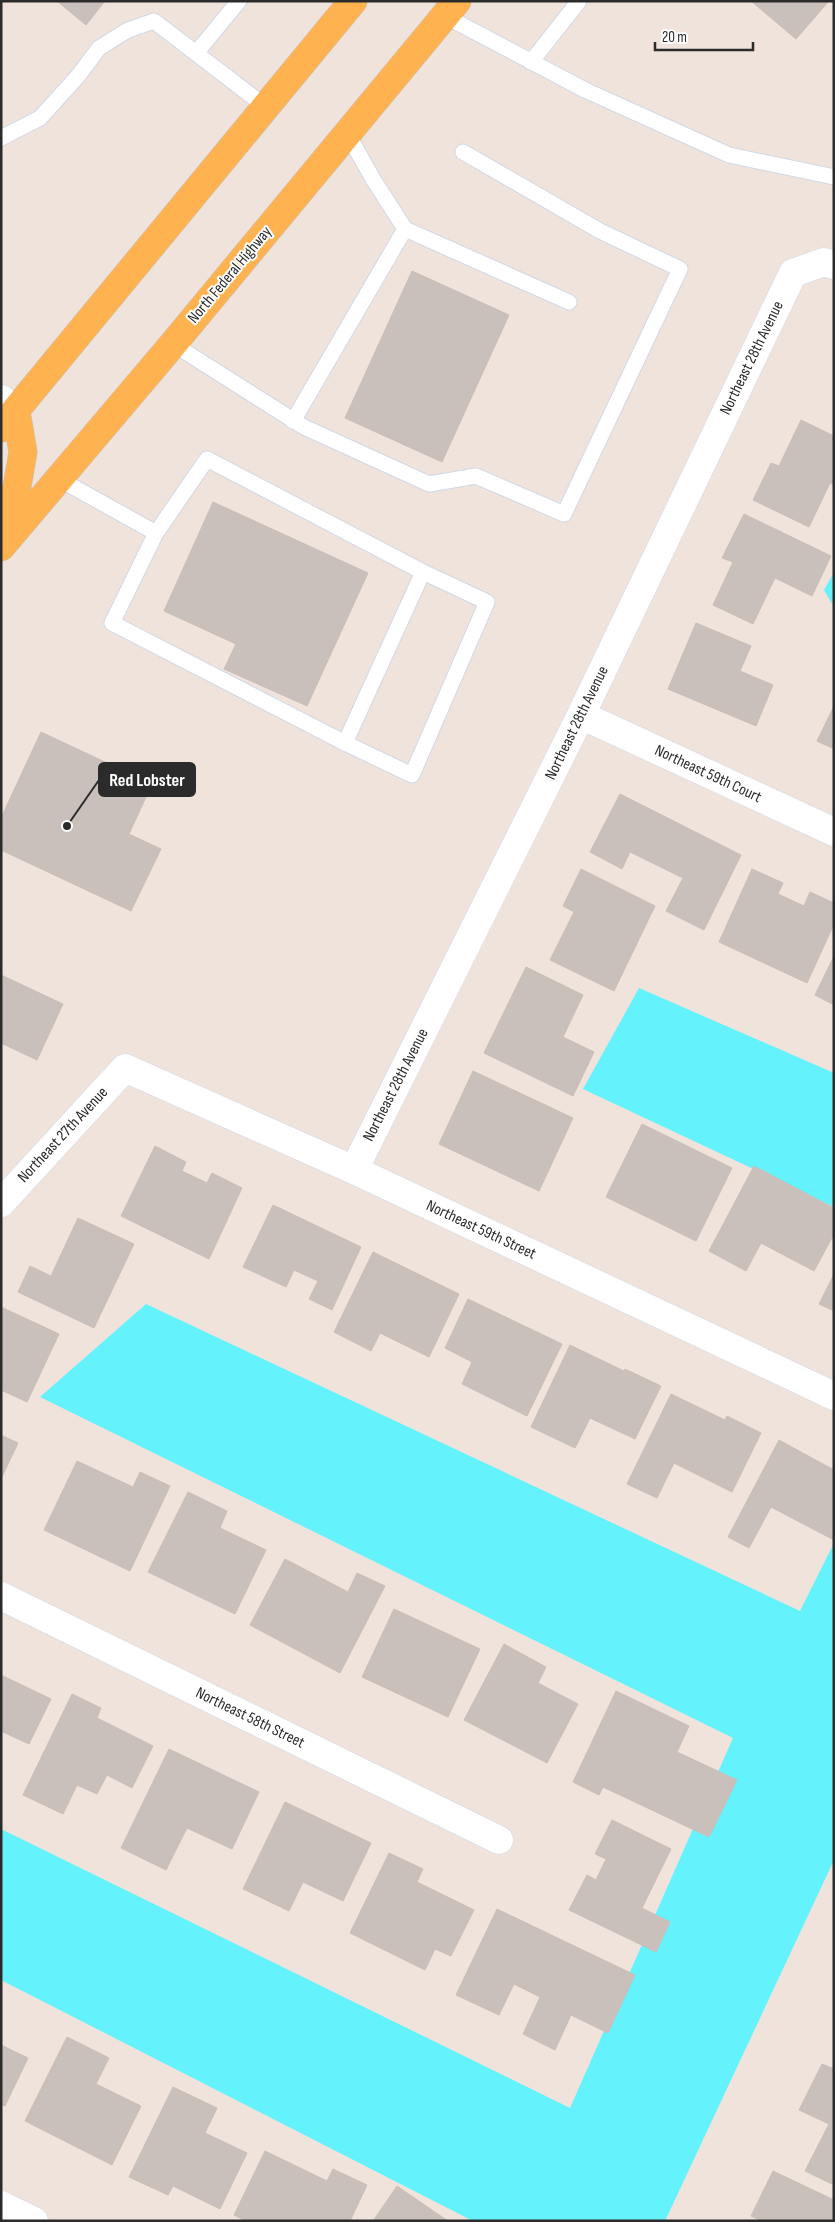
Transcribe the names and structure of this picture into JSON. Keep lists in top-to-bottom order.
{
  "streets": {
    "main road": ["North Federal Highway"],
    "street": [
      "Northeast 28th Avenue",
      "Northeast 59th Court",
      "Northeast 27th Avenue",
      "Northeast 59th Street",
      "Northeast 58th Street"
    ]
  },
  "crossings": [
    ["Northeast 28th Avenue", "Northeast 59th Court"],
    ["Northeast 28th Avenue", "Northeast 59th Street"],
    ["Northeast 27th Avenue", "Northeast 59th Street"]
  ],
  "places": ["Red Lobster"],
  "scale_bar": "20 m"
}
